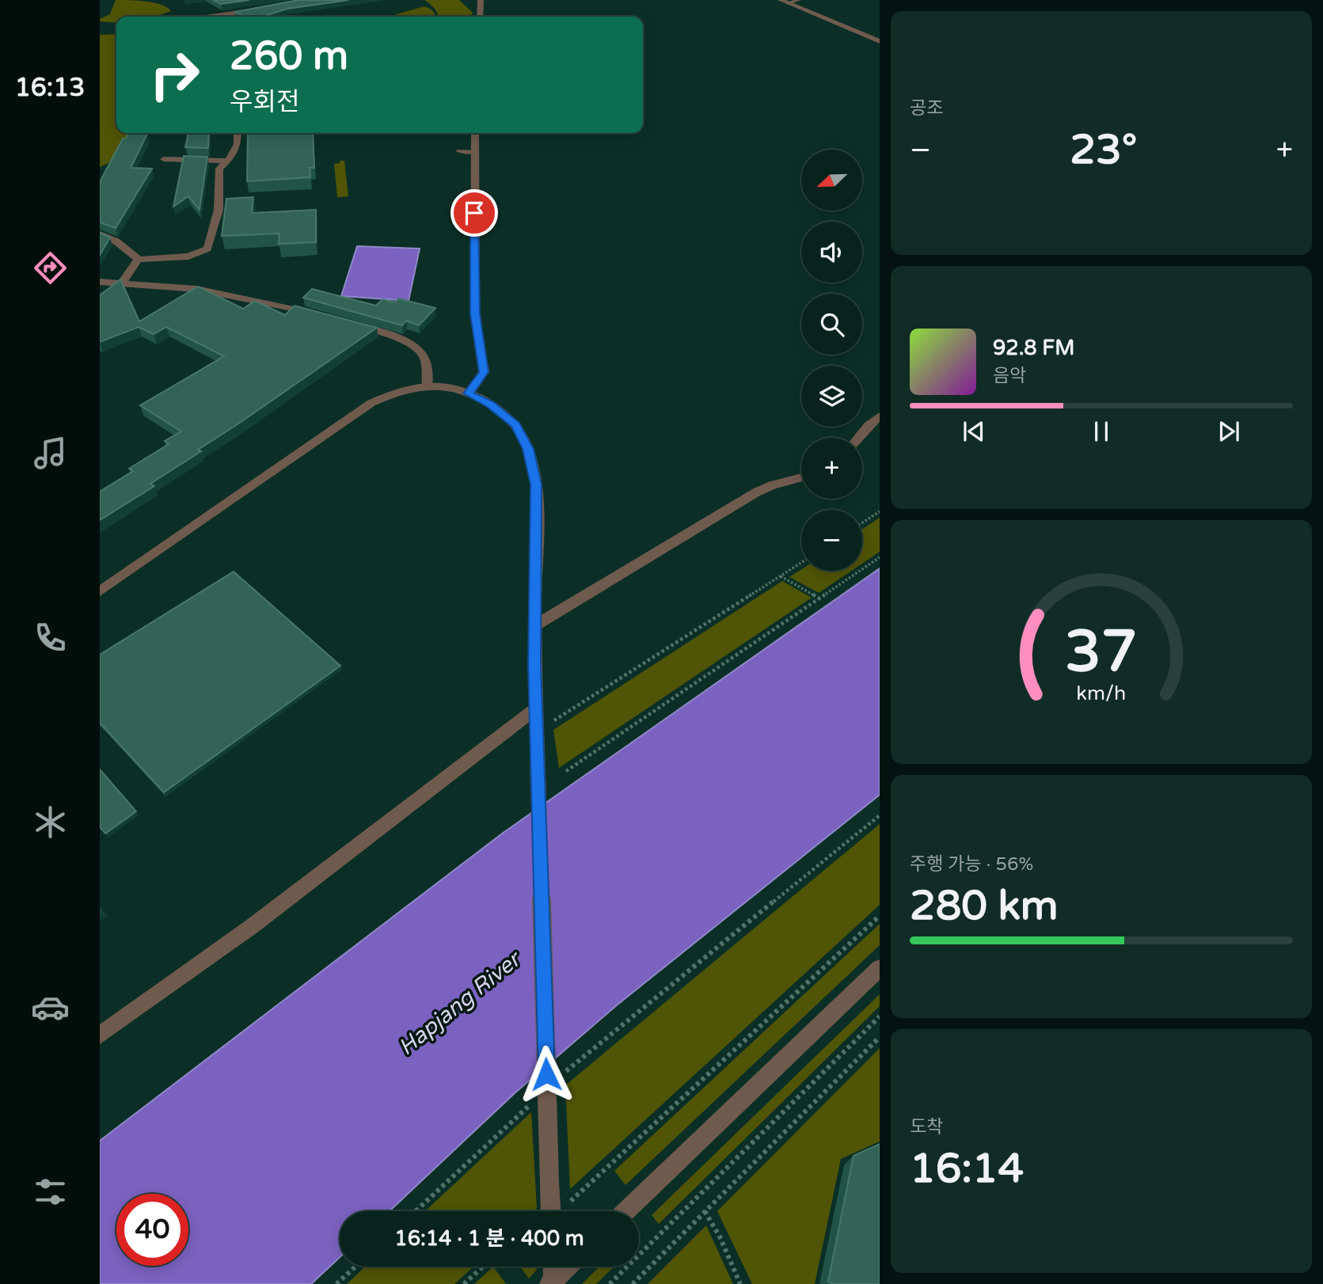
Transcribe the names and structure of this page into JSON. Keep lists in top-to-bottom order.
{
  "water": ["Hapjang River"],
  "north": "bottom left",
  "page": {
    "tabs": "16:13",
    "tile": [
      "공조",
      ["주행 가능 · 56%", "280 km"],
      ["도착", "16:14"]
    ],
    "turn": ["260 m", "우회전"],
    "heat": ["−", "23°", "+"],
    "map_buttons": ["+", "−"],
    "song": ["92.8 FM", "음악"],
    "limit": "40",
    "trip": "16:14 · 1 분 · 400 m",
    "gauge": ["37", "km/h"]
  }
}
